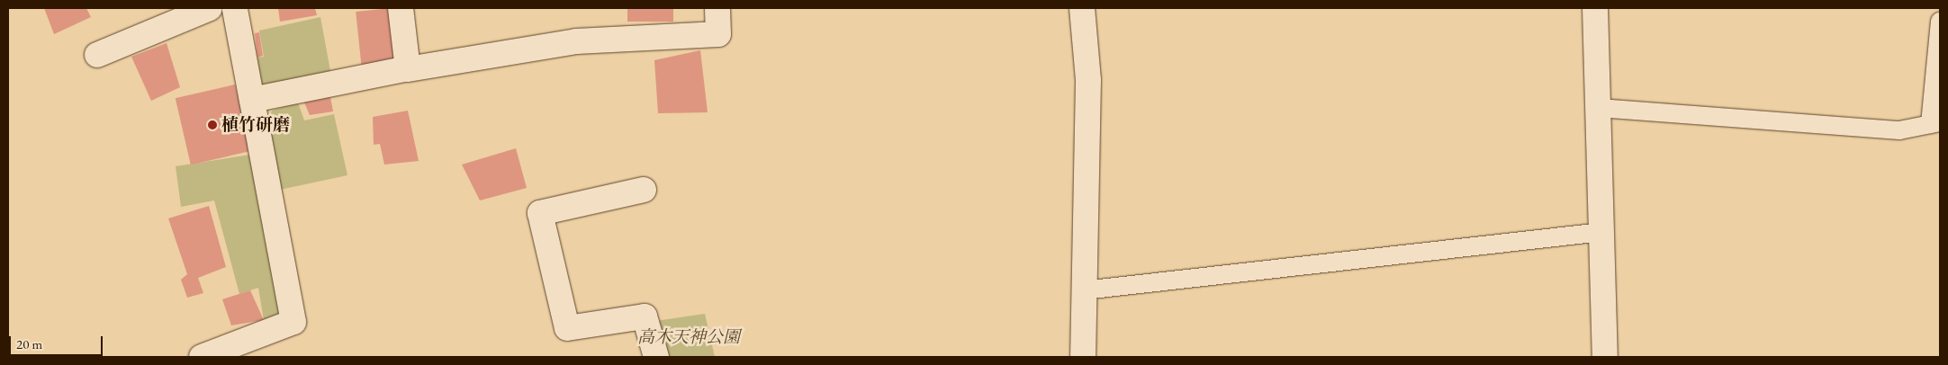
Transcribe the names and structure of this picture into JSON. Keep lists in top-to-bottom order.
{
  "parks": ["高木天神公園"],
  "places": ["植竹研磨"],
  "scale_bar": "20 m"
}
